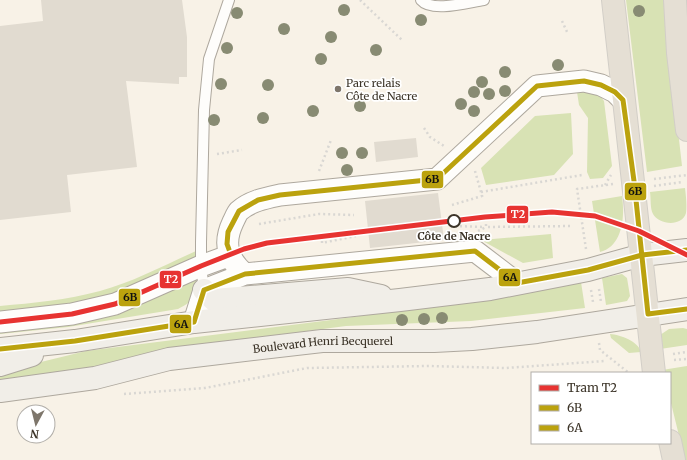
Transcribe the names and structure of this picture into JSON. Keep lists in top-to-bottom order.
{
  "streets": {
    "main road": ["Boulevard Henri Becquerel"]
  },
  "places": ["Parc relais Côte de Nacre", "Côte de Nacre"],
  "lines": ["transit line 6B", "tram line T2", "transit line 6A"],
  "legend": ["Tram T2", "6B", "6A"],
  "north": "bottom"
}
